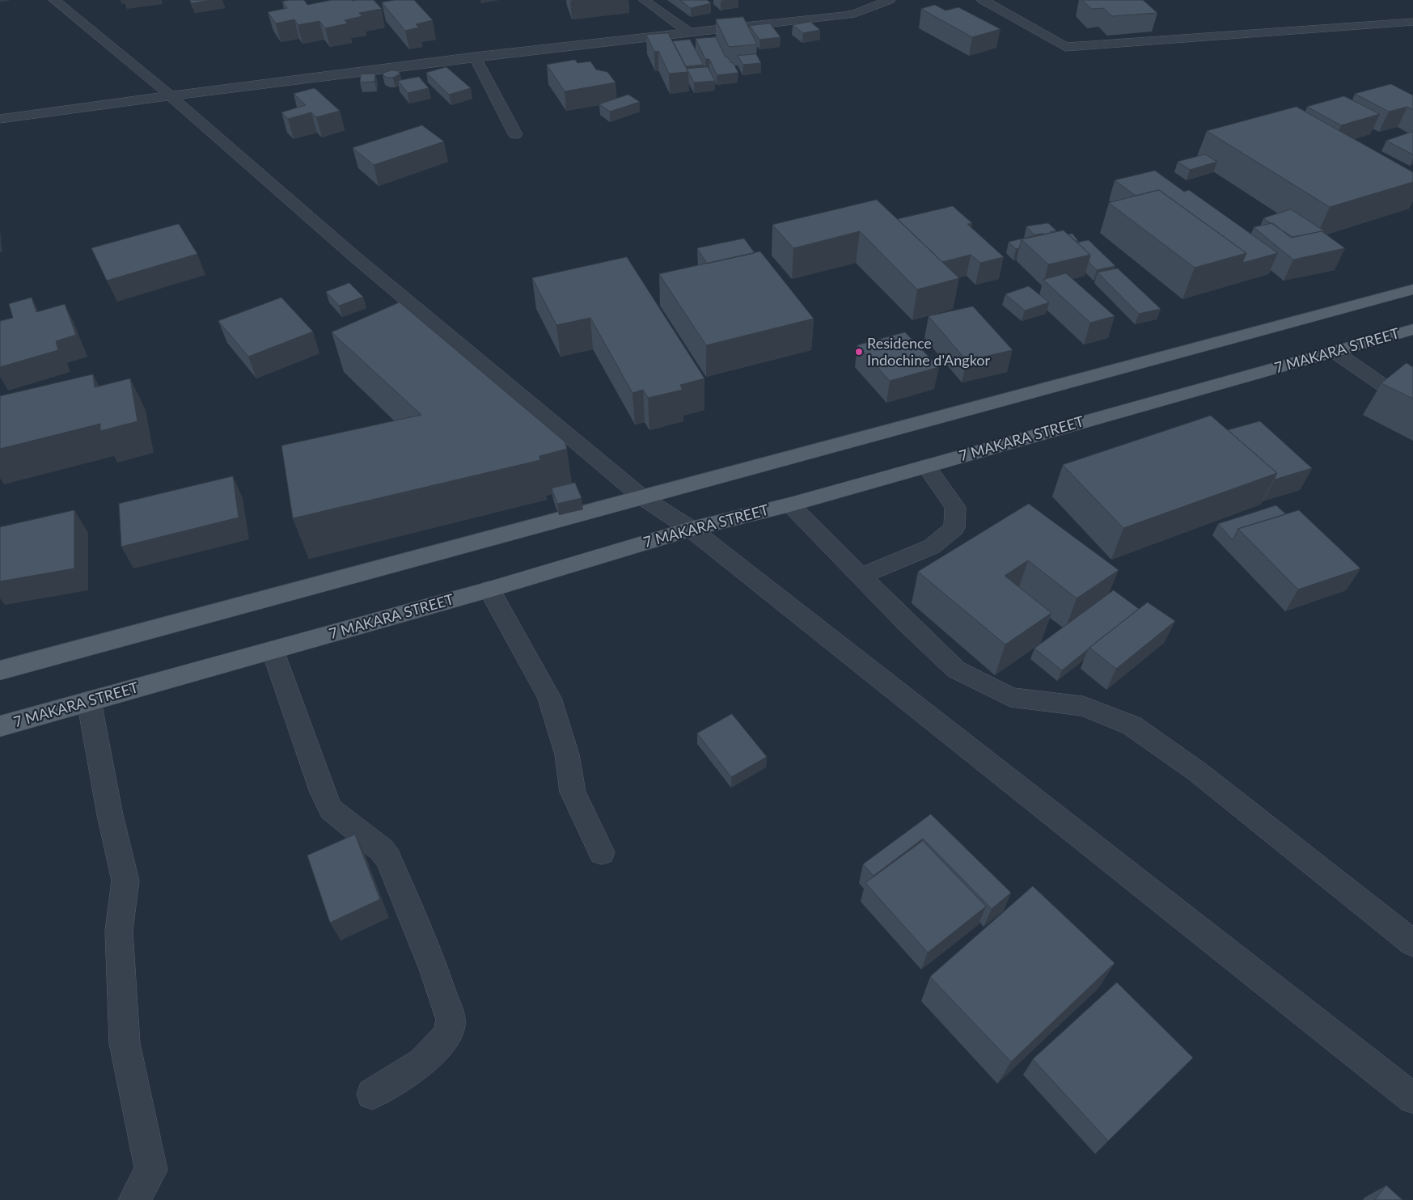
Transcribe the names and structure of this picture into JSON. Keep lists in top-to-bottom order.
{
  "streets": {
    "main road": ["7 MAKARA STREET"]
  },
  "places": ["Residence Indochine d'Angkor"]
}
